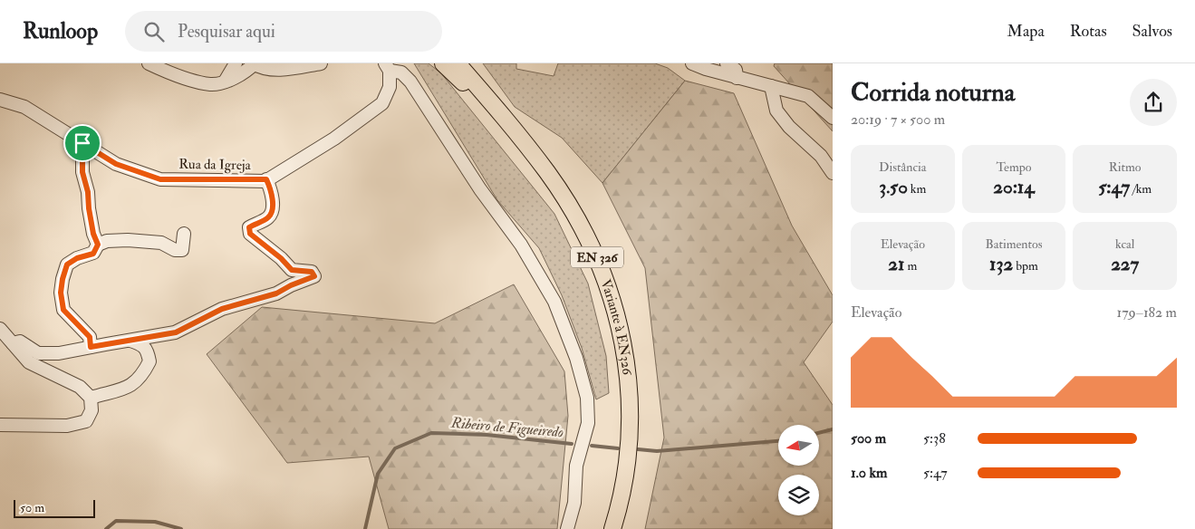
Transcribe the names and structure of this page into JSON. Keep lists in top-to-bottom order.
{
  "streets": {
    "main road": ["EN 326", "Variante à EN326"],
    "street": ["Rua da Igreja"]
  },
  "water": ["Ribeiro de Figueiredo"],
  "scale_bar": "50 m",
  "north": "left",
  "page": {
    "header": "Runloop",
    "search": "Pesquisar aqui",
    "nav": ["Mapa", "Rotas", "Salvos"],
    "heading": ["Corrida noturna", "20:19 · 7 × 500 m"],
    "stats": [
      ["Distância", "3.50 km"],
      ["Tempo", "20:14"],
      ["Ritmo", "5:47 /km"],
      ["Elevação", "21 m"],
      ["Batimentos", "132 bpm"],
      ["kcal", "227"]
    ],
    "chart": ["Elevação", "179–182 m"],
    "list": [
      {
        "name": "500 m",
        "note": "5:38"
      },
      {
        "name": "1.0 km",
        "note": "5:47"
      }
    ],
    "scale": "50 m"
  }
}
